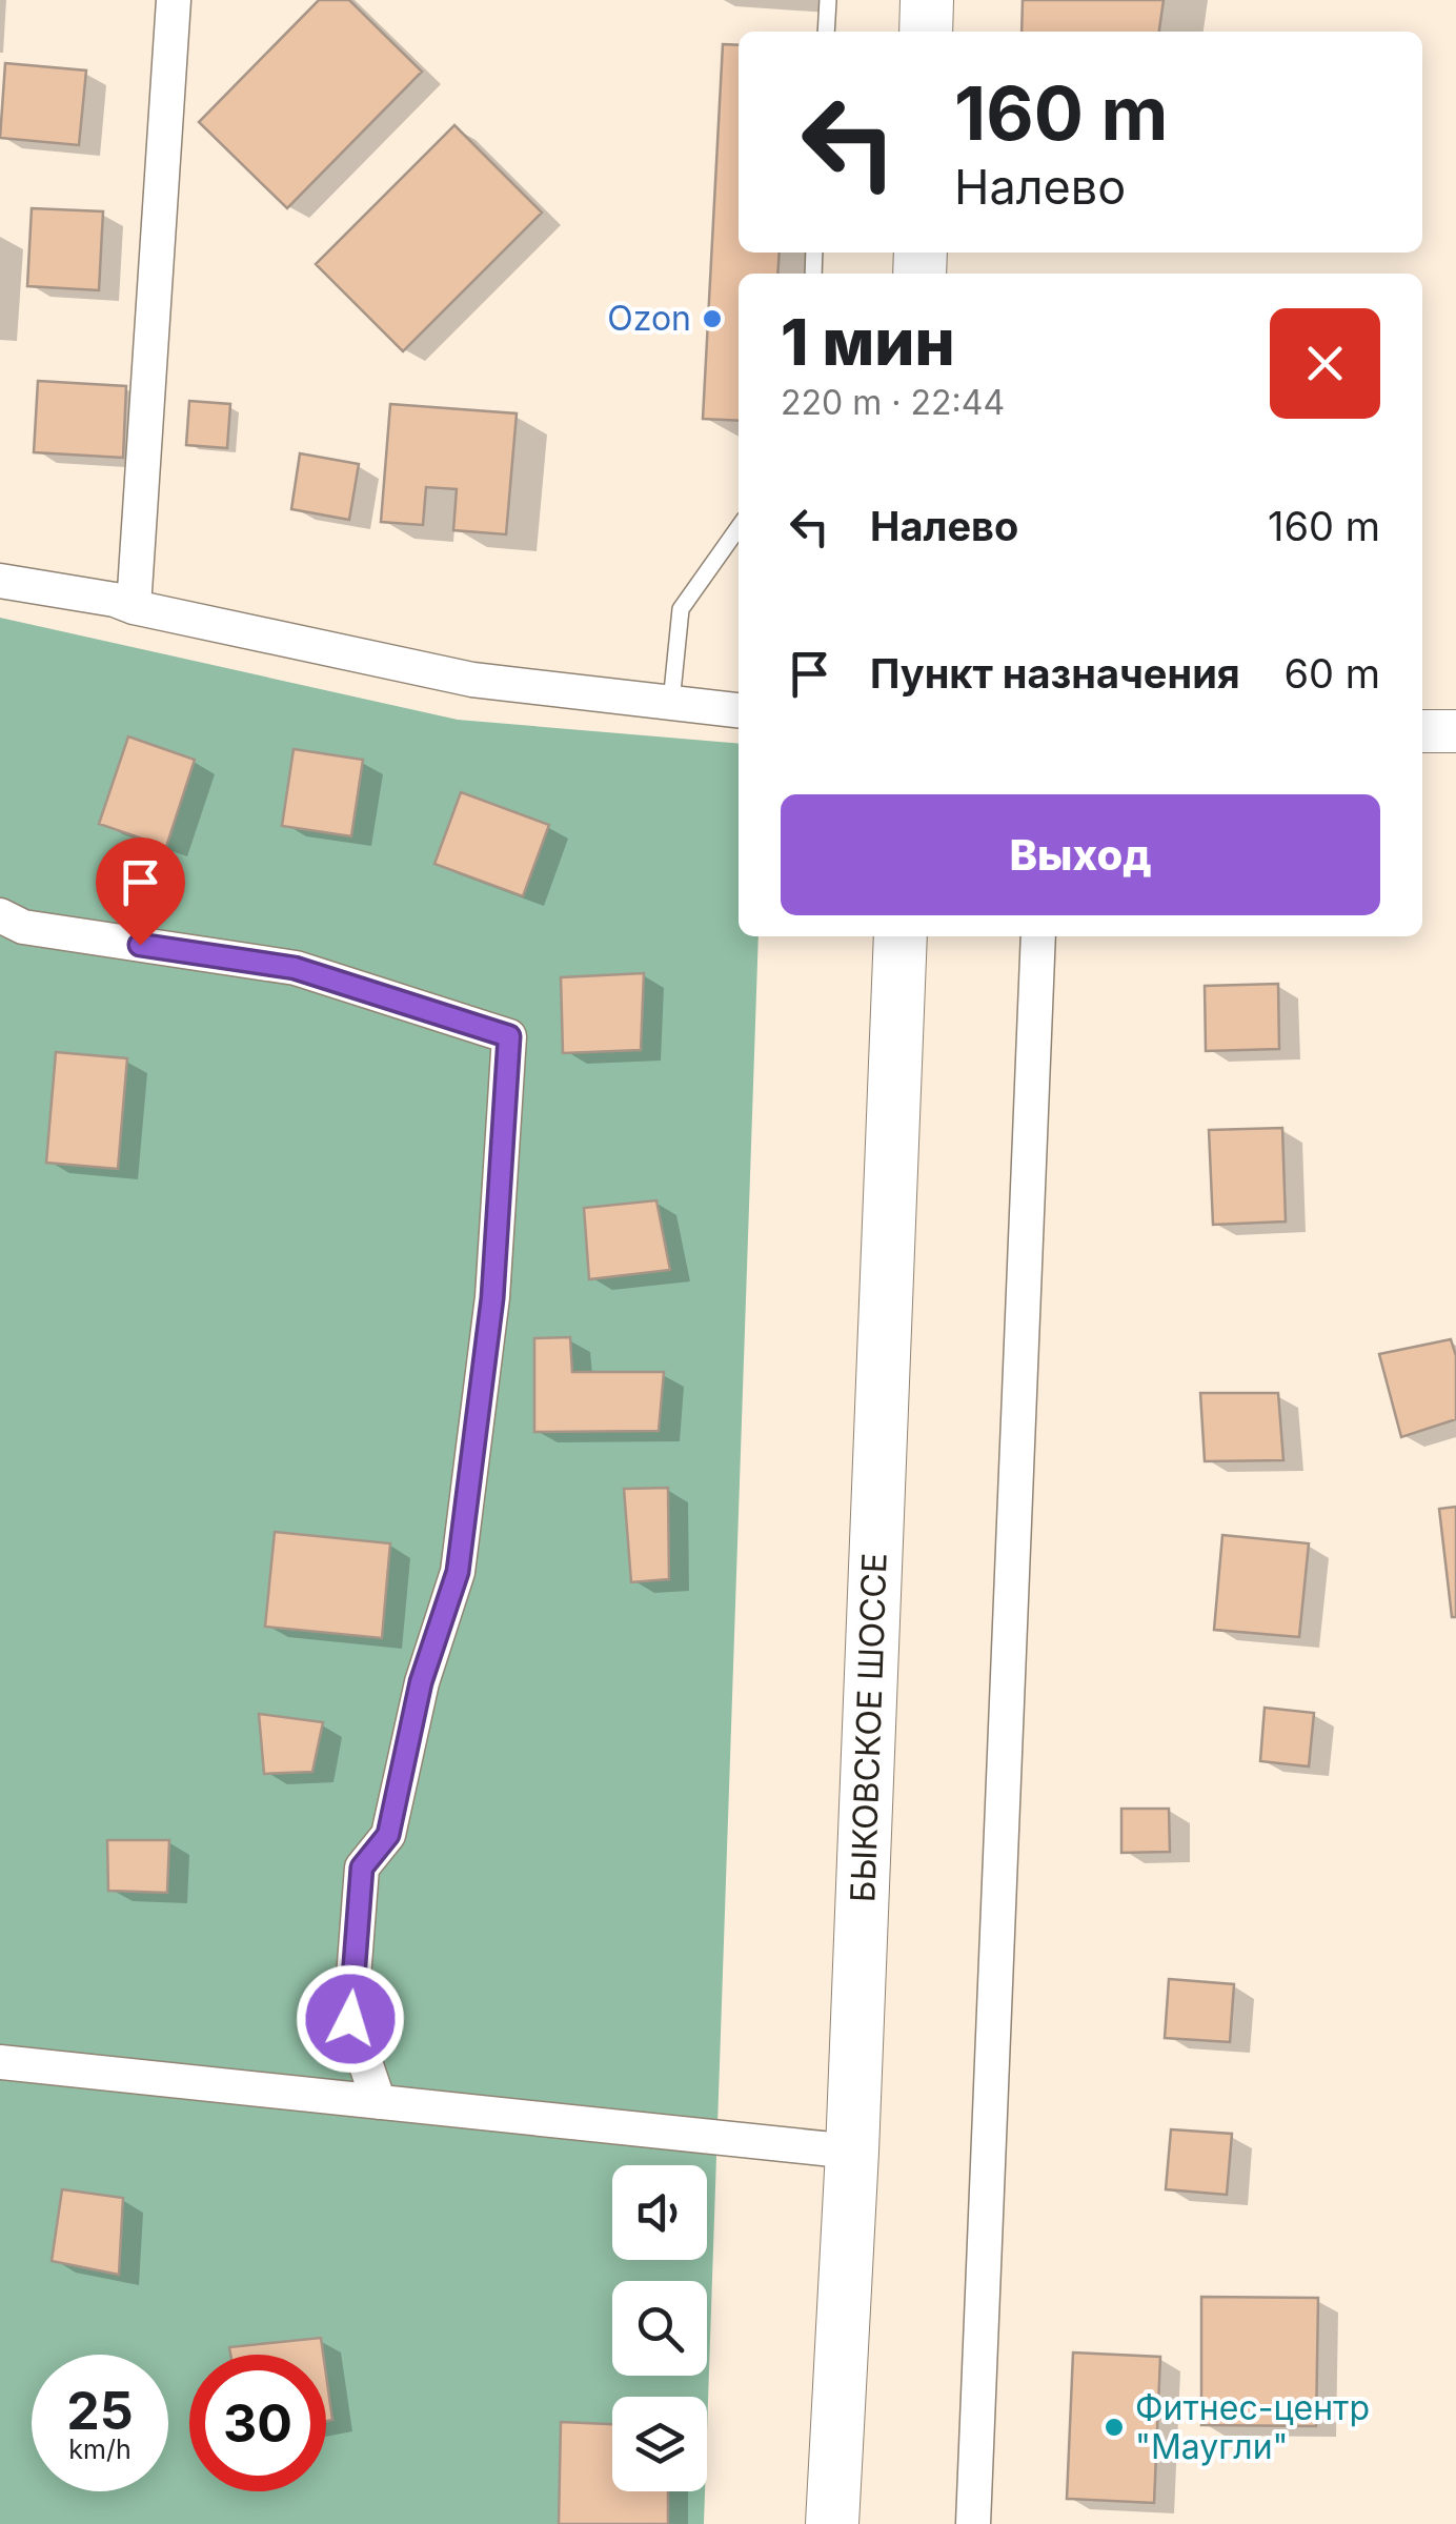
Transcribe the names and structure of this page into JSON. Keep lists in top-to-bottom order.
{
  "streets": {
    "main road": ["БЫКОВСКОЕ ШОССЕ"]
  },
  "places": ["Ozon", "Фитнес-центр \"Маугли\""],
  "page": {
    "turn": ["160 m", "Налево"],
    "heading": ["1 мин", "220 m · 22:44"],
    "list": [
      {
        "name": "Налево",
        "value": "160 m"
      },
      {
        "name": "Пункт назначения",
        "value": "60 m"
      }
    ],
    "buttons": "Выход",
    "speed": "25 km/h",
    "limit": "30"
  }
}
